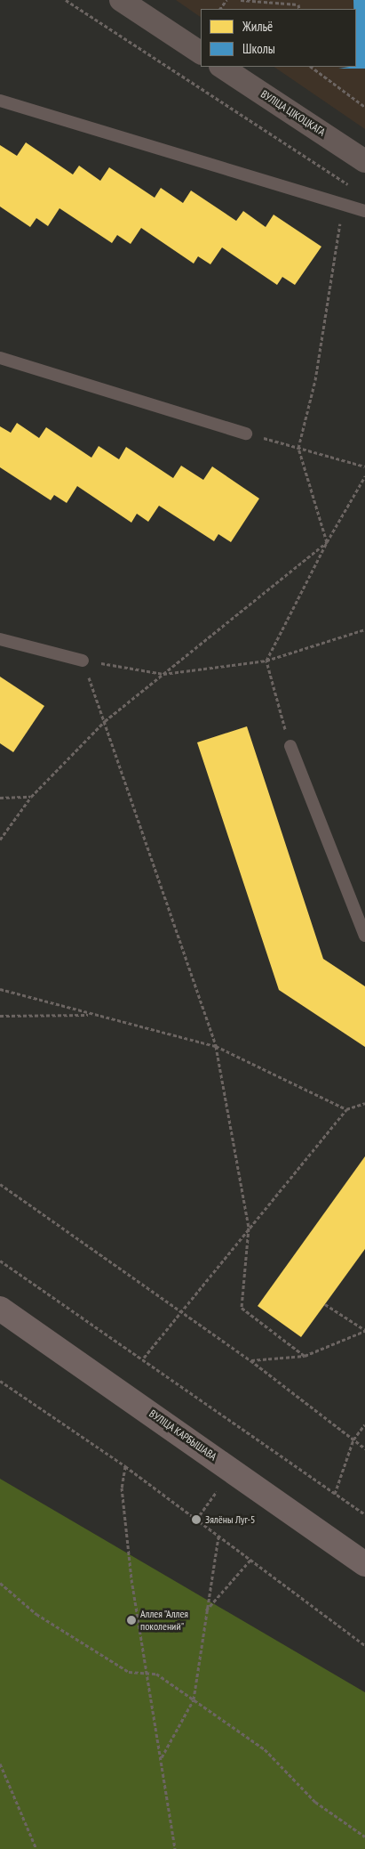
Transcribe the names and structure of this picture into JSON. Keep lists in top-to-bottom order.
{
  "streets": {
    "main road": ["ВУЛІЦА КАРБЫШАВА"],
    "street": ["ВУЛІЦА ЦІКОЦКАГА"]
  },
  "places": ["Зялёны Луг-5", "Аллея \"Аллея поколений\""],
  "legend": ["Жильё", "Школы"]
}
